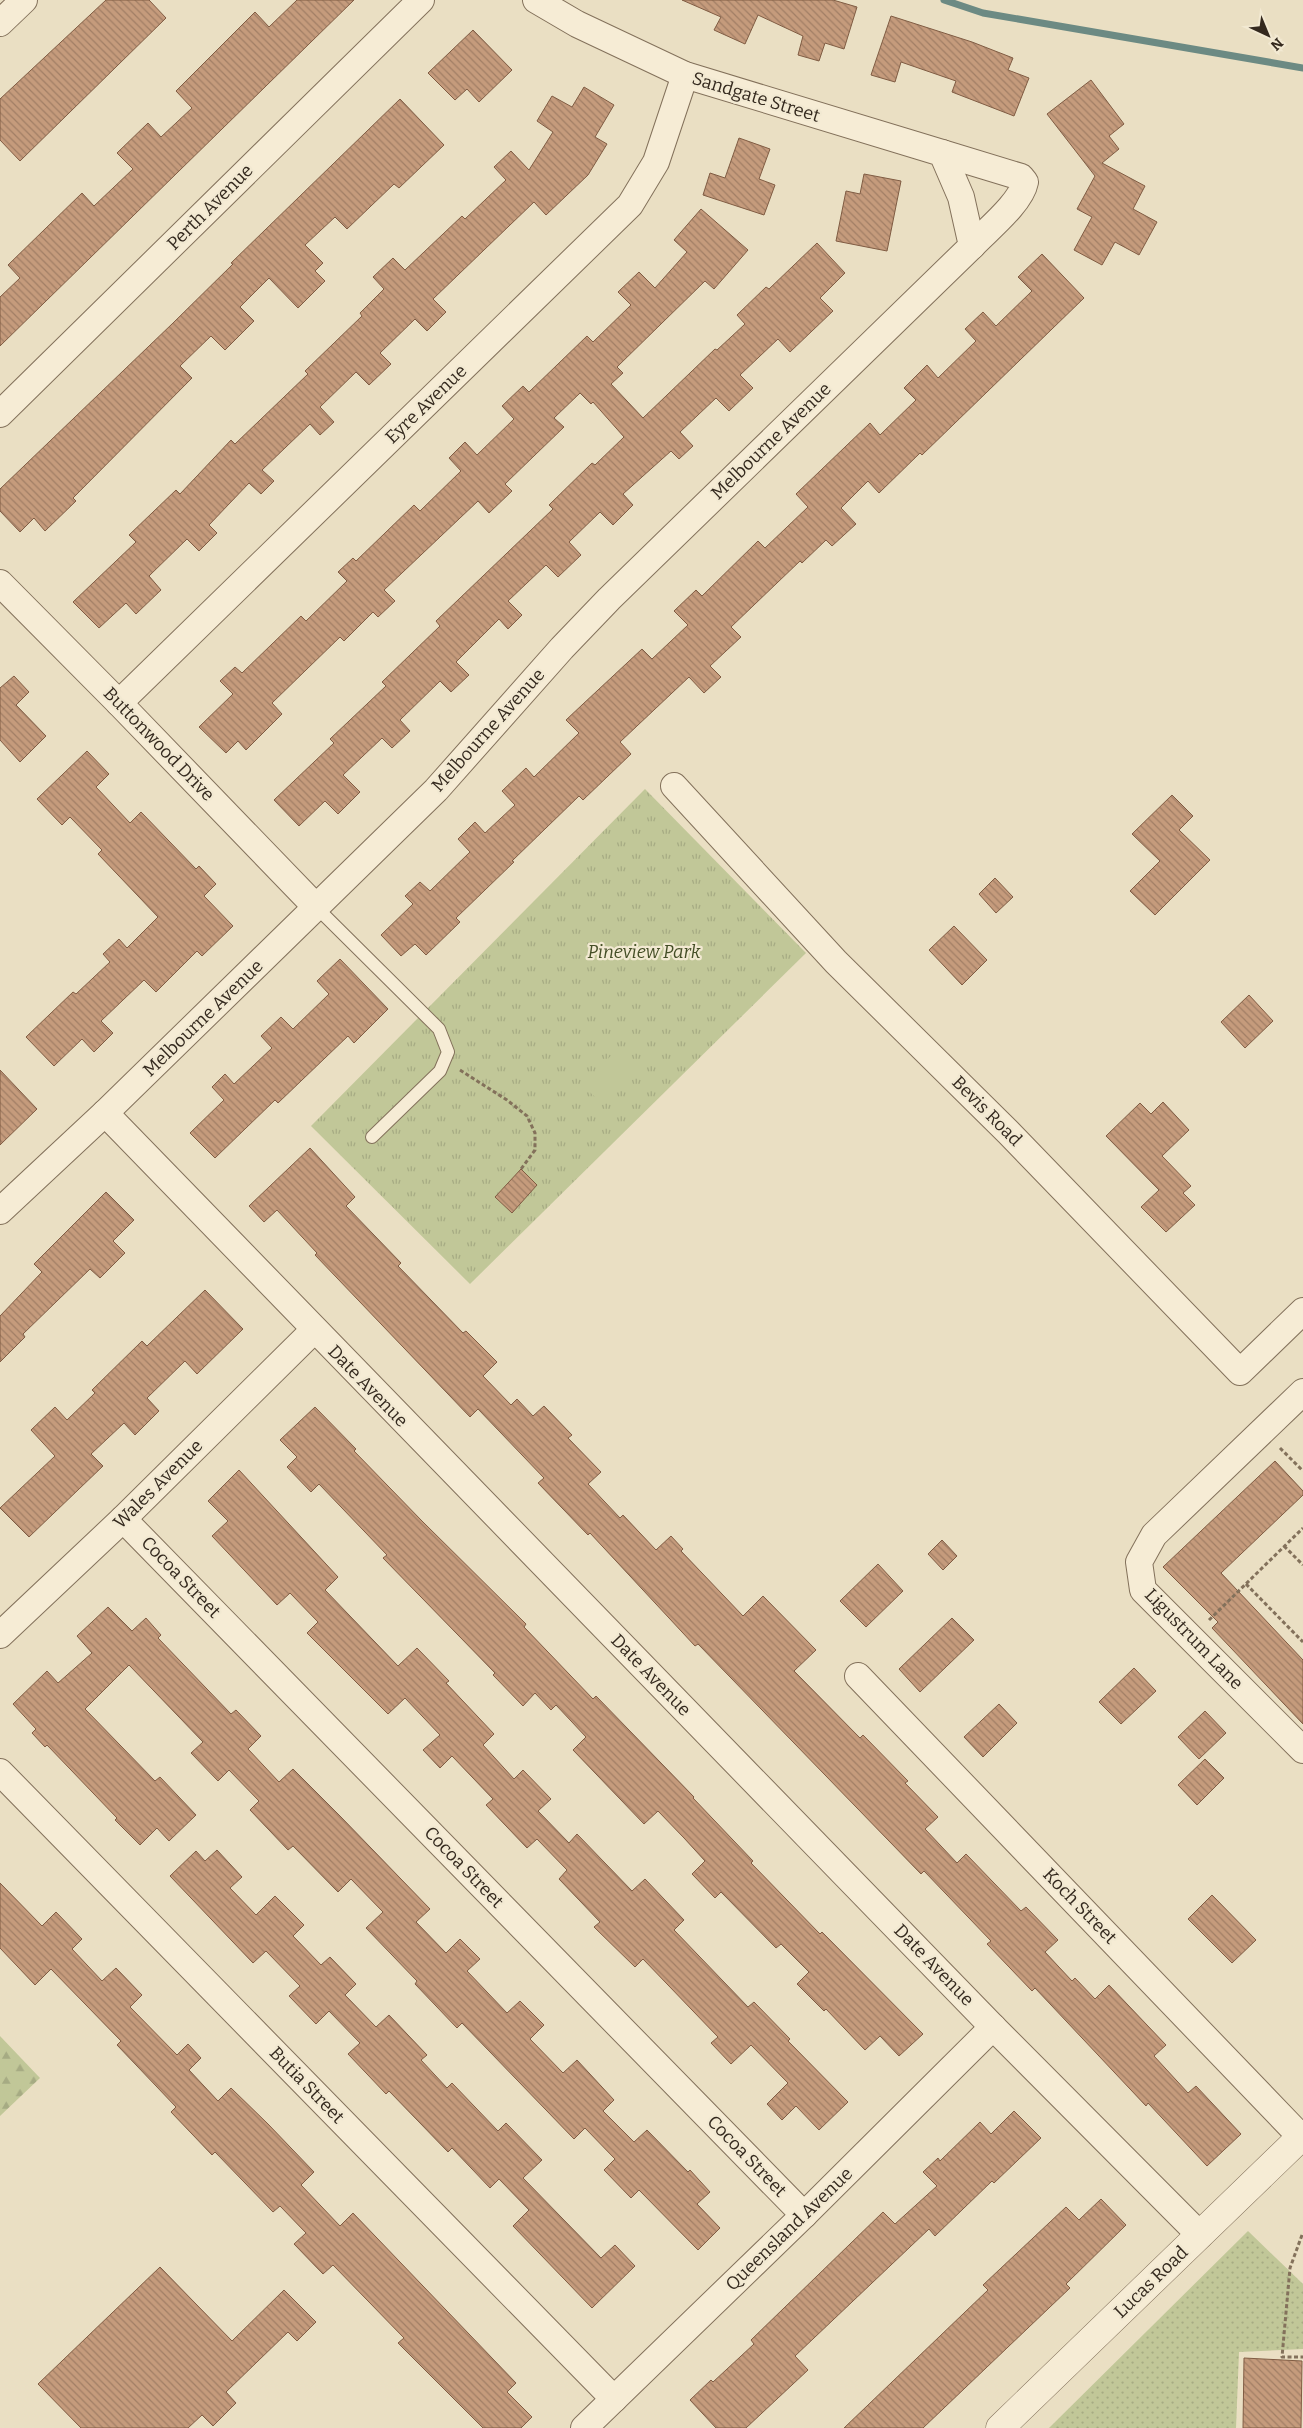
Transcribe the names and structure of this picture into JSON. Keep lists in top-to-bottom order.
{
  "streets": {
    "street": [
      "Sandgate Street",
      "Perth Avenue",
      "Eyre Avenue",
      "Melbourne Avenue",
      "Buttonwood Drive",
      "Bevis Road",
      "Date Avenue",
      "Wales Avenue",
      "Cocoa Street",
      "Ligustrum Lane",
      "Koch Street",
      "Butia Street",
      "Queensland Avenue",
      "Lucas Road"
    ]
  },
  "crossings": [
    ["Sandgate Street", "Eyre Avenue"],
    ["Sandgate Street", "Melbourne Avenue"],
    ["Eyre Avenue", "Buttonwood Drive"],
    ["Melbourne Avenue", "Buttonwood Drive"],
    ["Melbourne Avenue", "Date Avenue"],
    ["Date Avenue", "Wales Avenue"],
    ["Date Avenue", "Queensland Avenue"],
    ["Date Avenue", "Lucas Road"],
    ["Wales Avenue", "Cocoa Street"],
    ["Cocoa Street", "Queensland Avenue"],
    ["Koch Street", "Lucas Road"],
    ["Butia Street", "Queensland Avenue"]
  ],
  "parks": ["Pineview Park"],
  "north": "bottom right"
}
